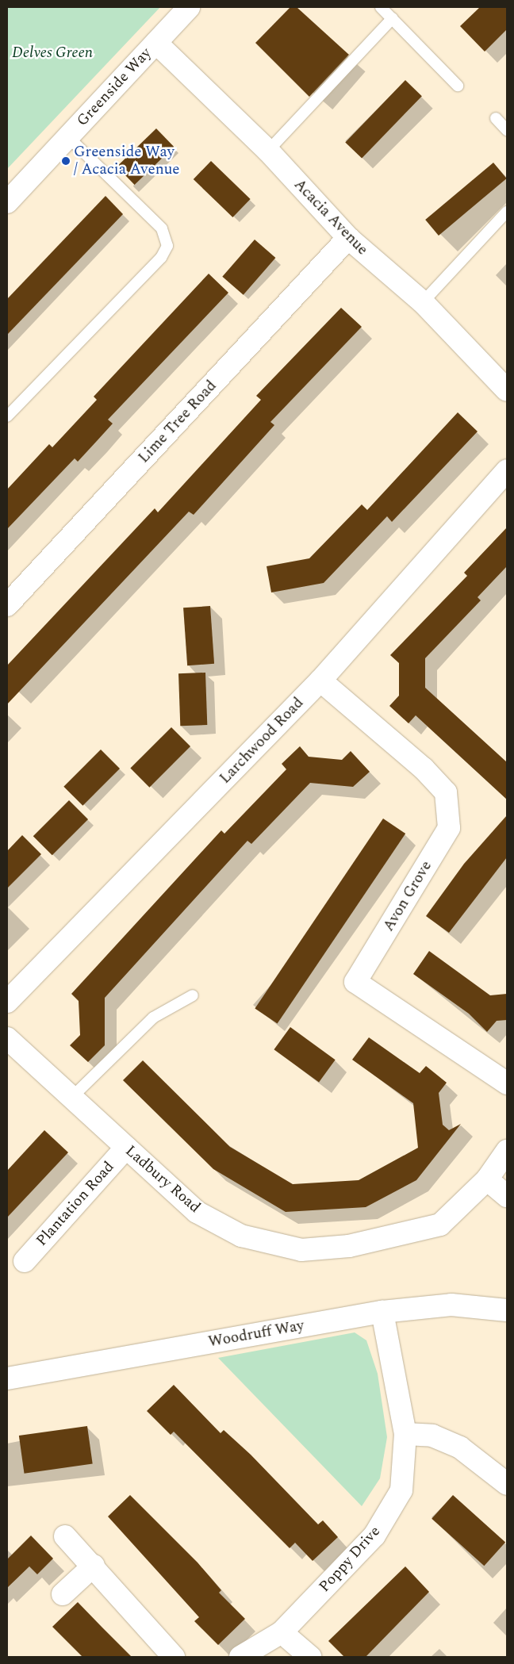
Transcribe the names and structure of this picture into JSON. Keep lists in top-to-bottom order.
{
  "streets": {
    "street": [
      "Greenside Way",
      "Acacia Avenue",
      "Lime Tree Road",
      "Larchwood Road",
      "Avon Grove",
      "Ladbury Road",
      "Plantation Road",
      "Woodruff Way",
      "Poppy Drive"
    ]
  },
  "crossings": [
    ["Greenside Way", "Acacia Avenue"],
    ["Acacia Avenue", "Lime Tree Road"],
    ["Larchwood Road", "Avon Grove"],
    ["Ladbury Road", "Plantation Road"],
    ["Woodruff Way", "Poppy Drive"]
  ],
  "parks": ["Delves Green"],
  "places": ["Greenside Way / Acacia Avenue"]
}
